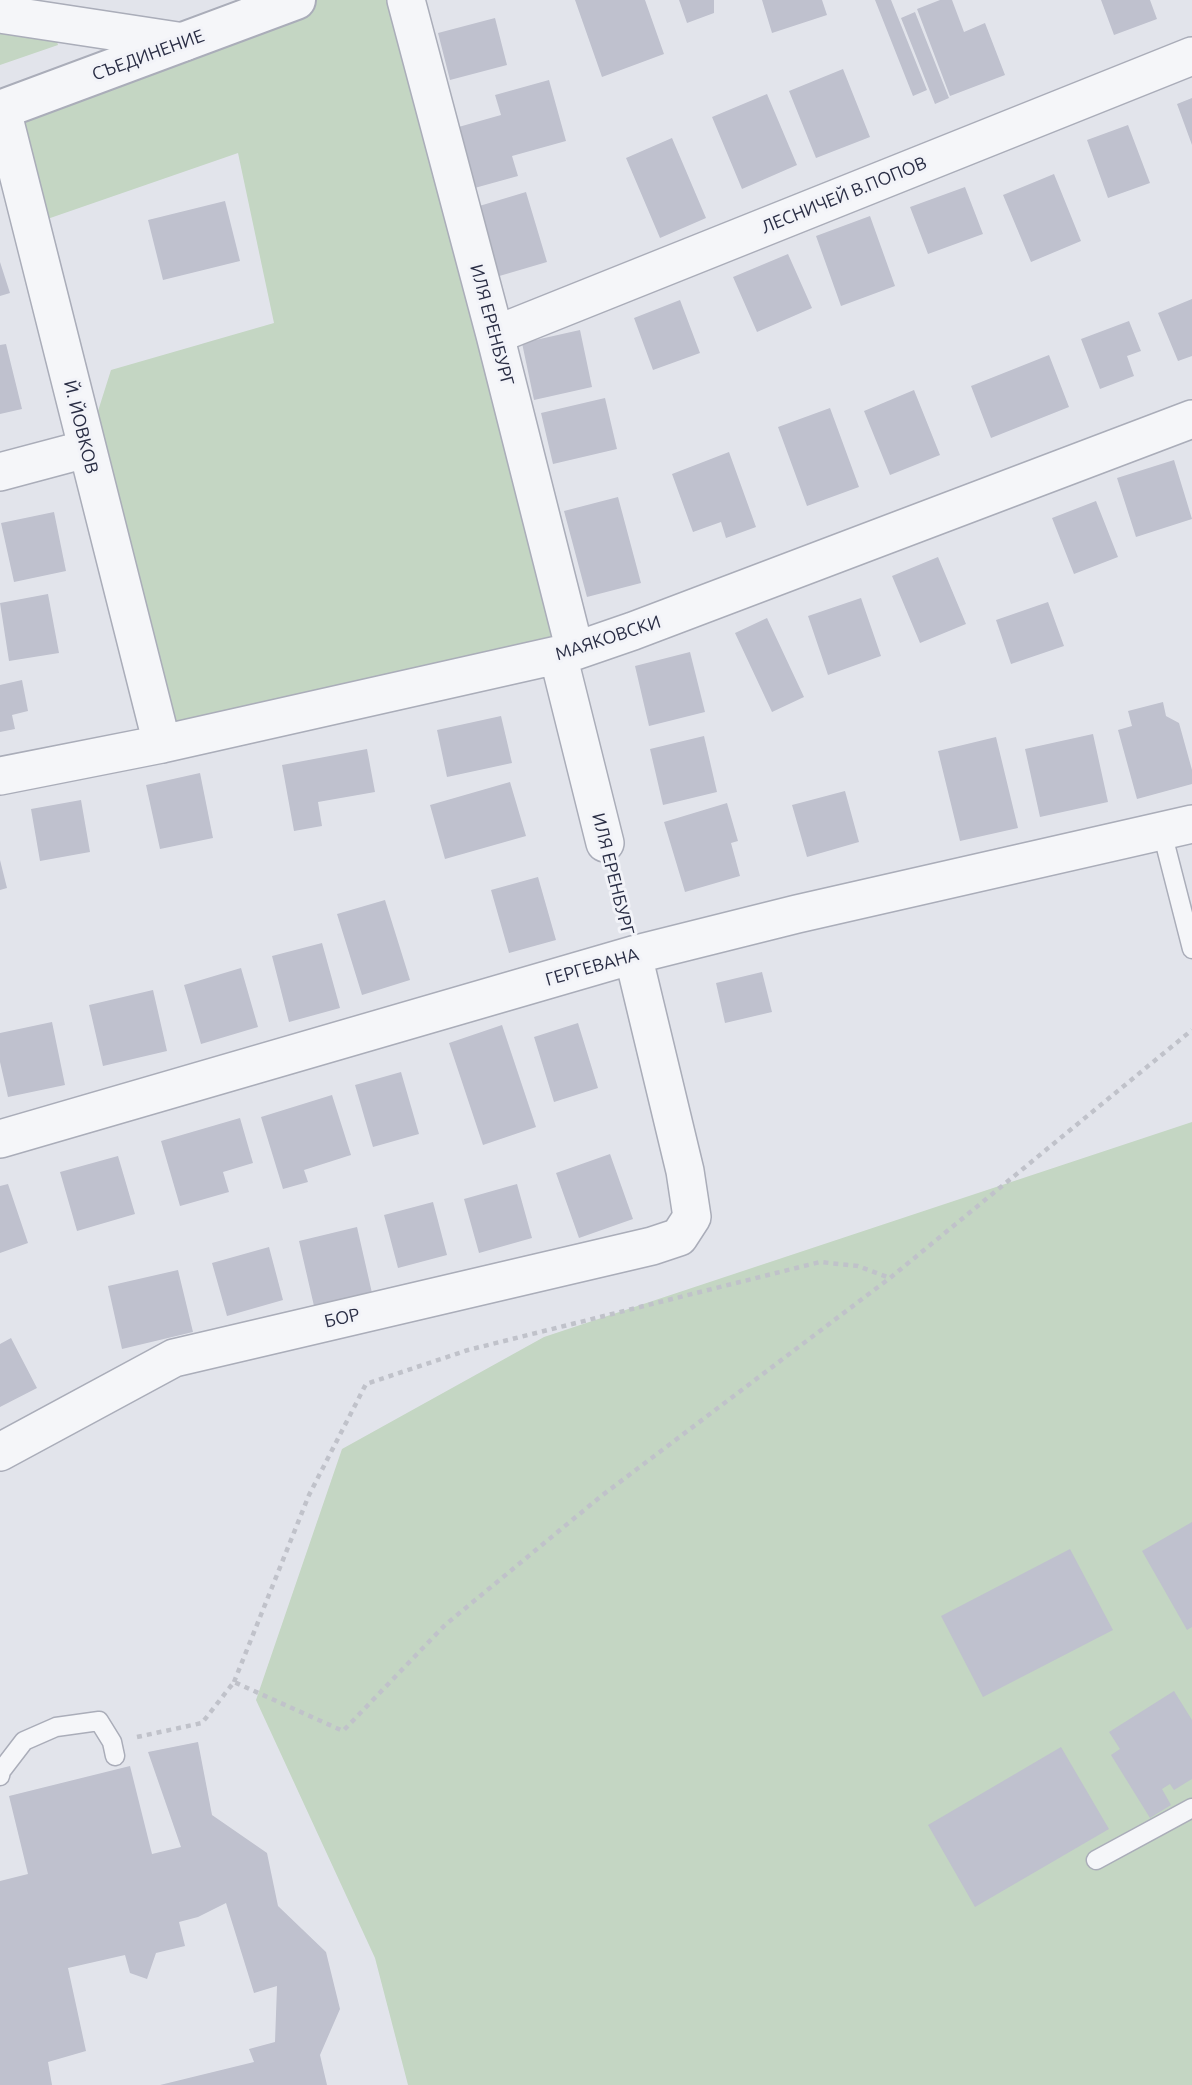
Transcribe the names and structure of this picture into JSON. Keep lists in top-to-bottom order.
{
  "streets": {
    "street": [
      "СЪЕДИНЕНИЕ",
      "ЛЕСНИЧЕЙ В.ПОПОВ",
      "ИЛЯ ЕРЕНБУРГ",
      "Й. ЙОВКОВ",
      "МАЯКОВСКИ",
      "ГЕРГЕВАНА",
      "БОР"
    ]
  },
  "crossings": [
    ["СЪЕДИНЕНИЕ", "Й. ЙОВКОВ"],
    ["ЛЕСНИЧЕЙ В.ПОПОВ", "ИЛЯ ЕРЕНБУРГ"],
    ["ИЛЯ ЕРЕНБУРГ", "МАЯКОВСКИ"],
    ["ИЛЯ ЕРЕНБУРГ", "ГЕРГЕВАНА"],
    ["ИЛЯ ЕРЕНБУРГ", "БОР"],
    ["Й. ЙОВКОВ", "МАЯКОВСКИ"]
  ]
}
